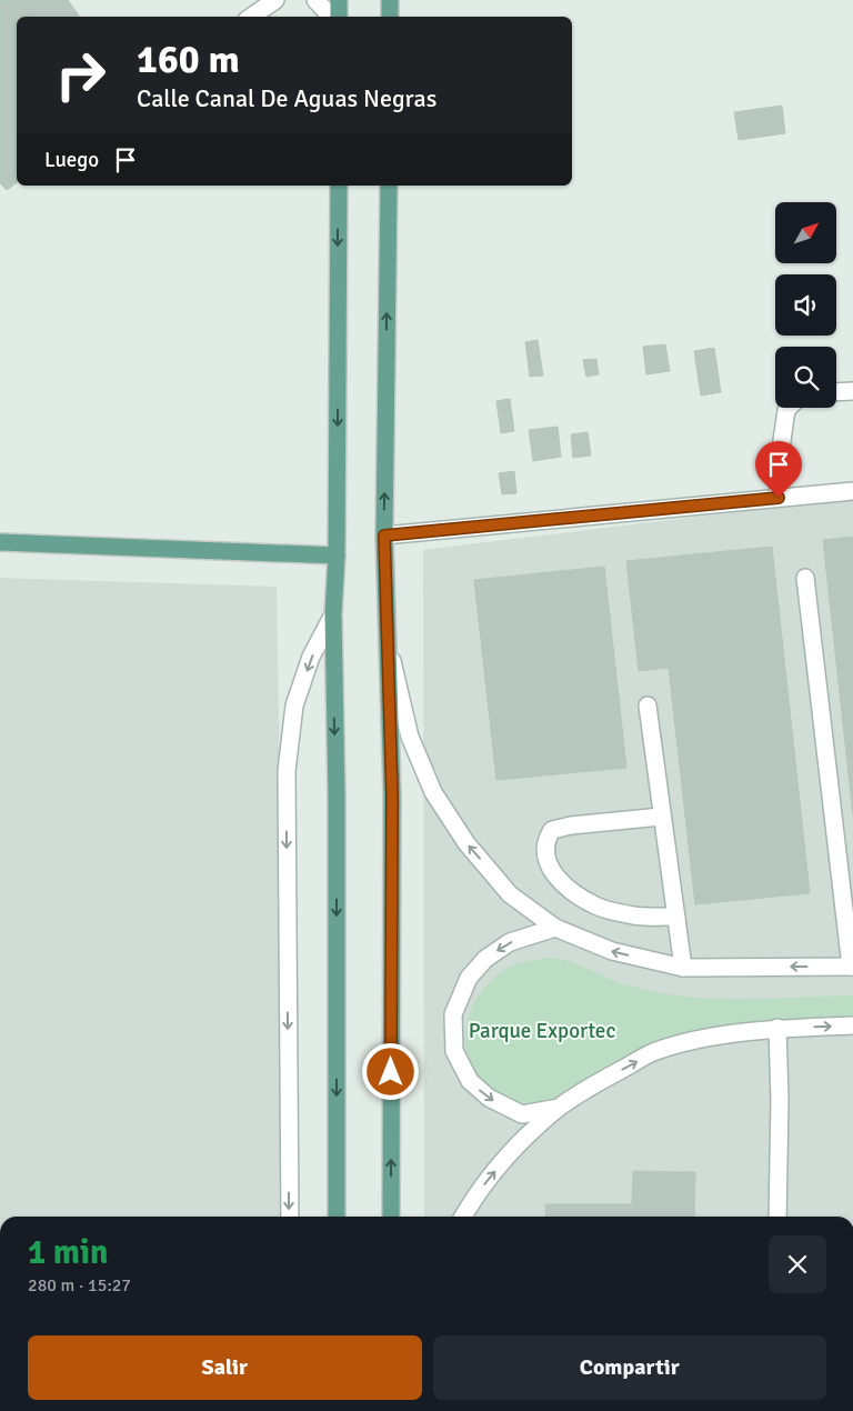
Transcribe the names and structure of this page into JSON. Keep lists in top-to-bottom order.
{
  "parks": ["Parque Exportec"],
  "north": "top right",
  "page": {
    "turn": ["160 m", "Calle Canal De Aguas Negras"],
    "then": "Luego",
    "heading": ["1 min", "280 m · 15:27"],
    "buttons": ["Salir", "Compartir"]
  }
}
